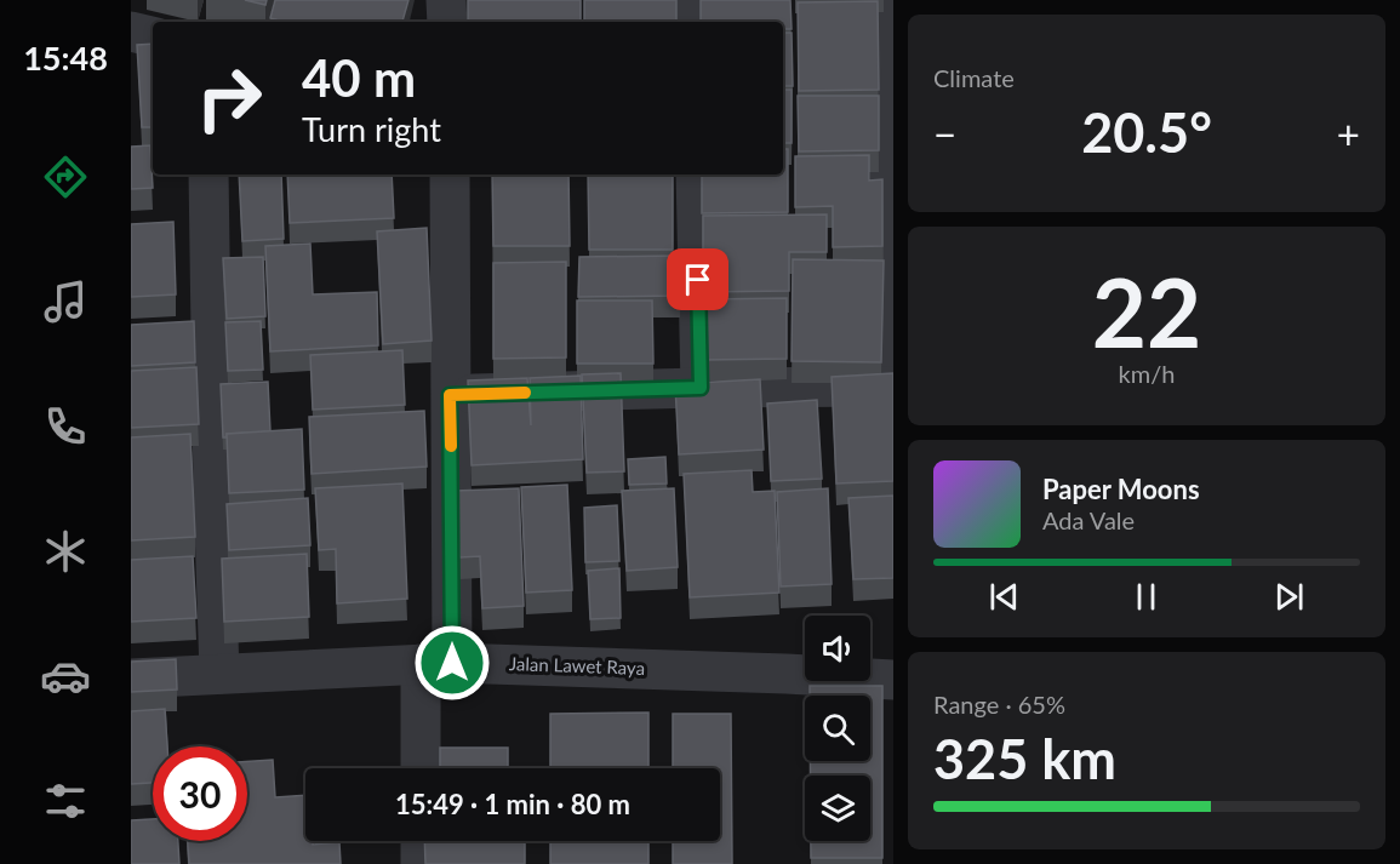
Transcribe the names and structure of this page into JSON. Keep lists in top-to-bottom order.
{
  "streets": {
    "street": ["Jalan Lawet Raya"]
  },
  "page": {
    "tabs": "15:48",
    "tile": [
      "Climate",
      ["22", "km/h"],
      ["Range · 65%", "325 km"]
    ],
    "turn": ["40 m", "Turn right"],
    "heat": ["−", "20.5°", "+"],
    "song": ["Paper Moons", "Ada Vale"],
    "limit": "30",
    "trip": "15:49 · 1 min · 80 m"
  }
}
